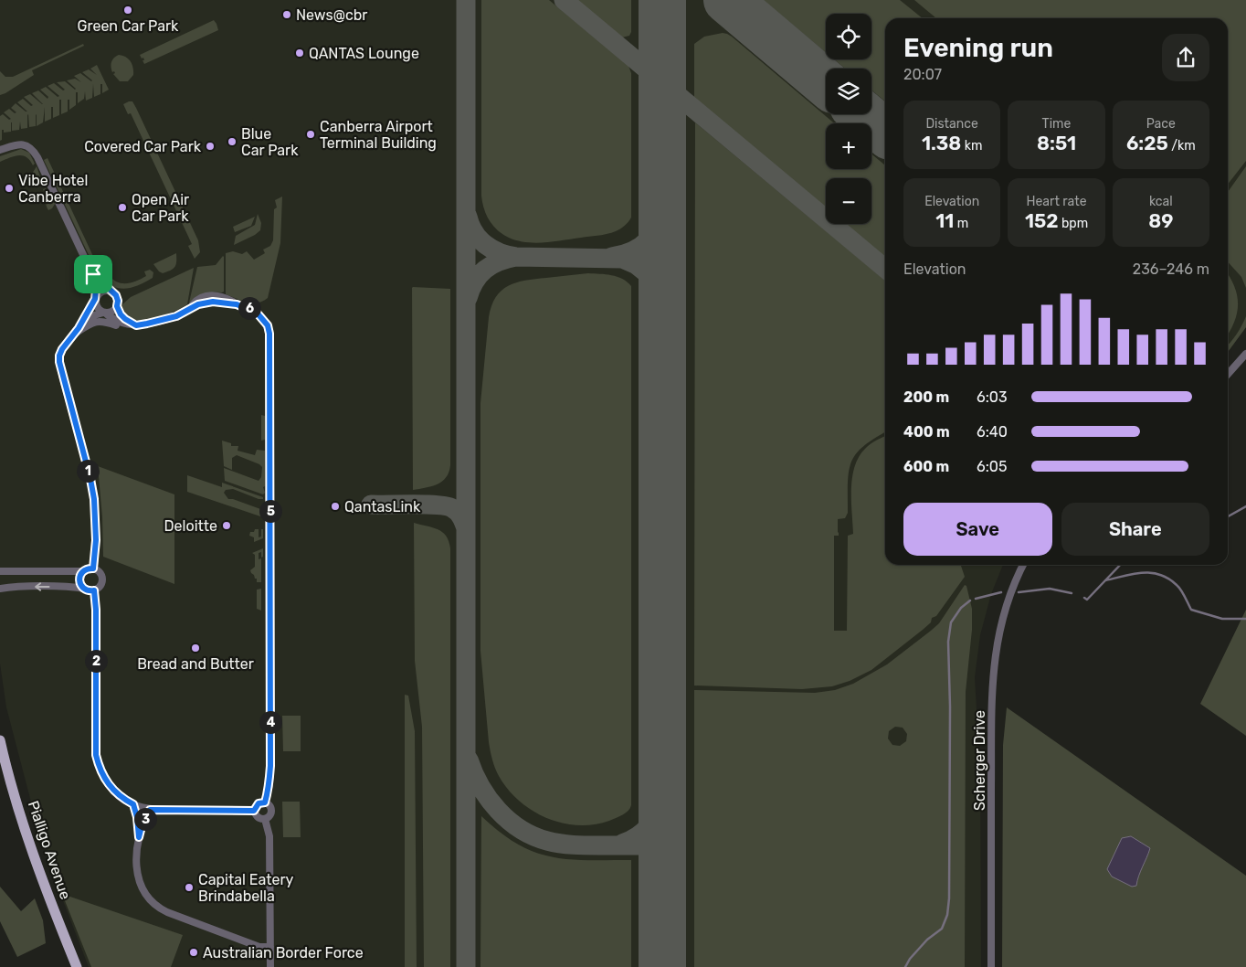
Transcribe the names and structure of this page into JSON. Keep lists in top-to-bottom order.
{
  "streets": {
    "main road": ["Pialligo Avenue"],
    "street": ["Scherger Drive"]
  },
  "places": [
    "Green Car Park",
    "News@cbr",
    "QANTAS Lounge",
    "Canberra Airport Terminal Building",
    "Blue Car Park",
    "Covered Car Park",
    "Vibe Hotel Canberra",
    "Open Air Car Park",
    "QantasLink",
    "Deloitte",
    "Bread and Butter",
    "Capital Eatery Brindabella",
    "Australian Border Force"
  ],
  "page": {
    "map_buttons": ["+", "−"],
    "heading": ["Evening run", "20:07"],
    "stats": [
      ["Distance", "1.38 km"],
      ["Time", "8:51"],
      ["Pace", "6:25 /km"],
      ["Elevation", "11 m"],
      ["Heart rate", "152 bpm"],
      ["kcal", "89"]
    ],
    "chart": ["Elevation", "236–246 m"],
    "pins": [
      "6",
      "1",
      "5",
      "2",
      "4",
      "3"
    ],
    "list": [
      {
        "name": "200 m",
        "note": "6:03"
      },
      {
        "name": "400 m",
        "note": "6:40"
      },
      {
        "name": "600 m",
        "note": "6:05"
      }
    ],
    "buttons": ["Save", "Share"]
  }
}
